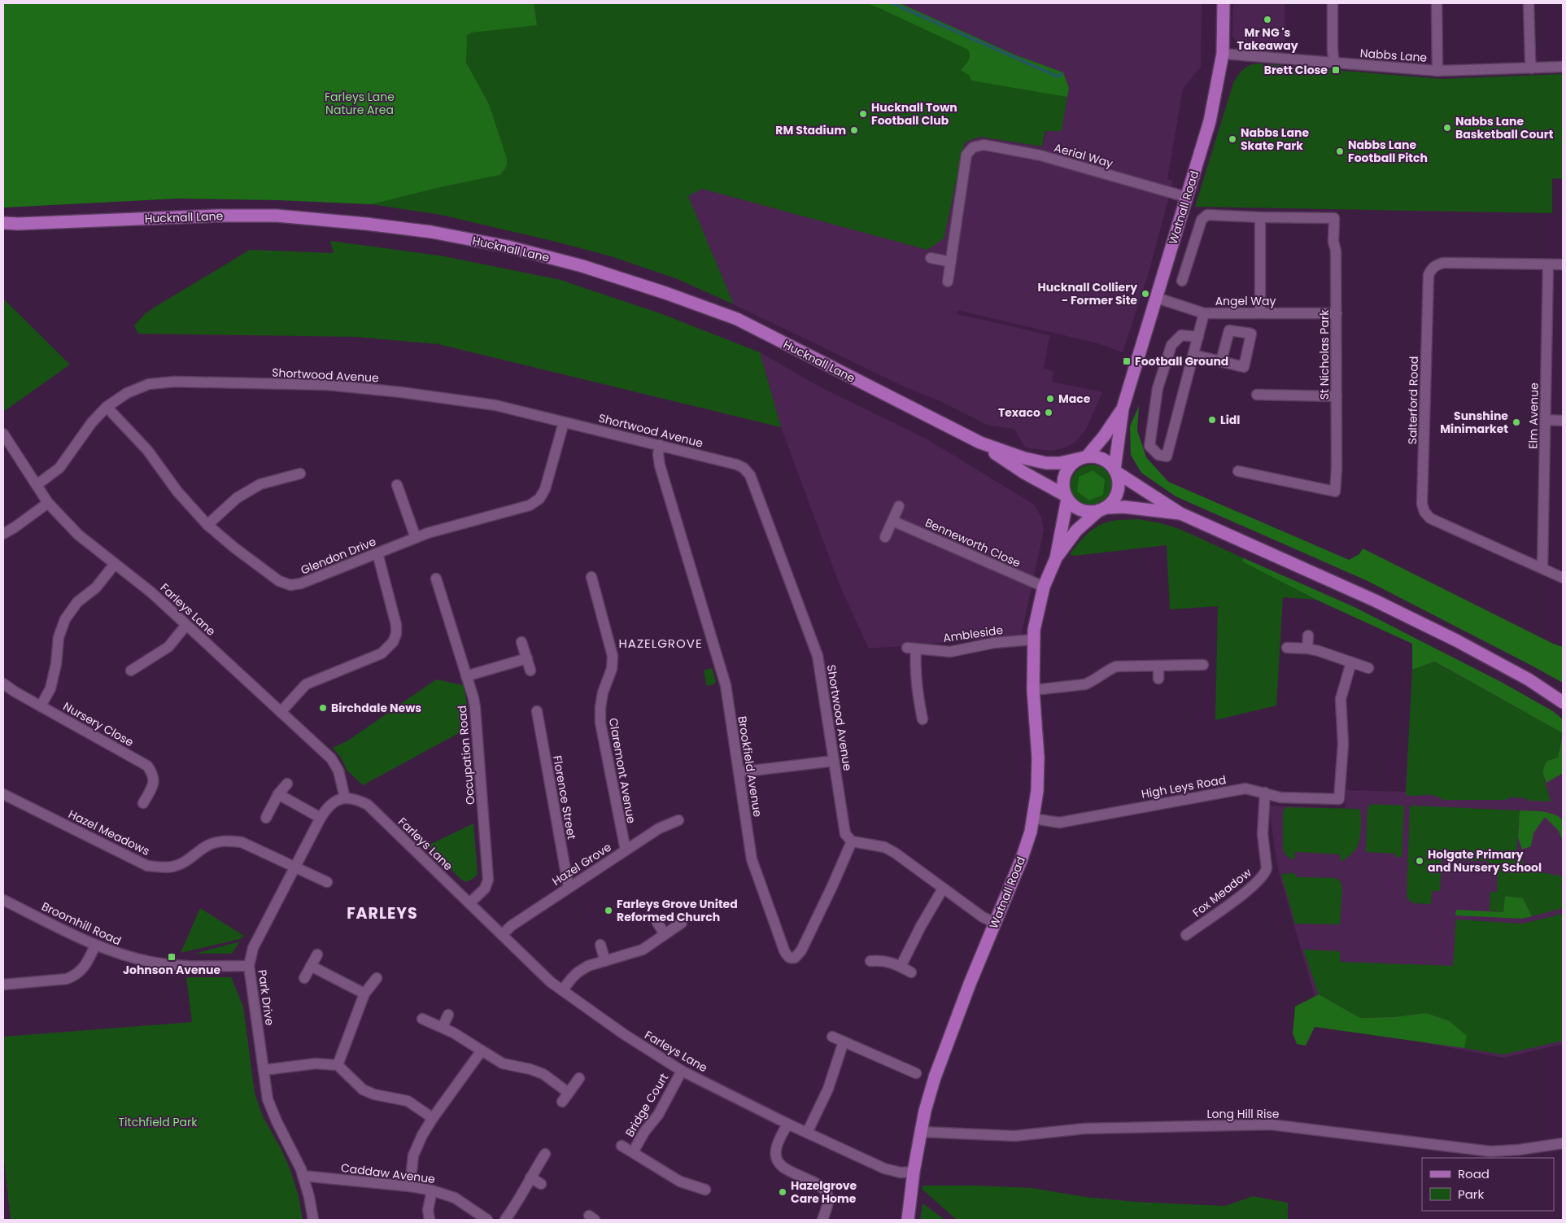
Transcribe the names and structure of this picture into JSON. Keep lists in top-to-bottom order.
{
  "streets": {
    "main road": ["Watnall Road", "Hucknall Lane"],
    "street": [
      "Nabbs Lane",
      "Aerial Way",
      "Angel Way",
      "St Nicholas Park",
      "Shortwood Avenue",
      "Salterford Road",
      "Elm Avenue",
      "Benneworth Close",
      "Glendon Drive",
      "Farleys Lane",
      "Ambleside",
      "Nursery Close",
      "Occupation Road",
      "Brookfield Avenue",
      "Claremont Avenue",
      "High Leys Road",
      "Florence Street",
      "Hazel Meadows",
      "Hazel Grove",
      "Fox Meadow",
      "Broomhill Road",
      "Park Drive",
      "Bridge Court",
      "Long Hill Rise",
      "Caddaw Avenue"
    ]
  },
  "crossings": [
    ["Nabbs Lane", "Watnall Road"],
    ["Aerial Way", "Watnall Road"],
    ["Watnall Road", "Hucknall Lane"],
    ["Watnall Road", "Angel Way"],
    ["Watnall Road", "Benneworth Close"],
    ["Watnall Road", "Farleys Lane"],
    ["Watnall Road", "Ambleside"],
    ["Watnall Road", "High Leys Road"],
    ["Watnall Road", "Long Hill Rise"],
    ["Angel Way", "St Nicholas Park"],
    ["Shortwood Avenue", "Glendon Drive"],
    ["Shortwood Avenue", "Farleys Lane"],
    ["Shortwood Avenue", "Brookfield Avenue"],
    ["Salterford Road", "Elm Avenue"],
    ["Farleys Lane", "Occupation Road"],
    ["Farleys Lane", "Hazel Grove"],
    ["Farleys Lane", "Park Drive"],
    ["Farleys Lane", "Bridge Court"],
    ["Claremont Avenue", "Hazel Grove"],
    ["High Leys Road", "Fox Meadow"],
    ["Florence Street", "Hazel Grove"],
    ["Hazel Meadows", "Park Drive"],
    ["Broomhill Road", "Park Drive"],
    ["Park Drive", "Caddaw Avenue"]
  ],
  "districts": ["HAZELGROVE", "FARLEYS"],
  "parks": ["Farleys Lane Nature Area", "Titchfield Park"],
  "places": {
    "other": [
      "Mr NG 's Takeaway",
      "Hucknall Town Football Club",
      "Nabbs Lane Basketball Court",
      "RM Stadium",
      "Nabbs Lane Skate Park",
      "Nabbs Lane Football Pitch",
      "Hucknall Colliery - Former Site",
      "Mace",
      "Texaco",
      "Lidl",
      "Sunshine Minimarket",
      "Birchdale News",
      "Holgate Primary and Nursery School",
      "Farleys Grove United Reformed Church",
      "Hazelgrove Care Home"
    ],
    "transit": ["Brett Close", "Football Ground", "Johnson Avenue"]
  },
  "legend": ["Road", "Park"]
}
